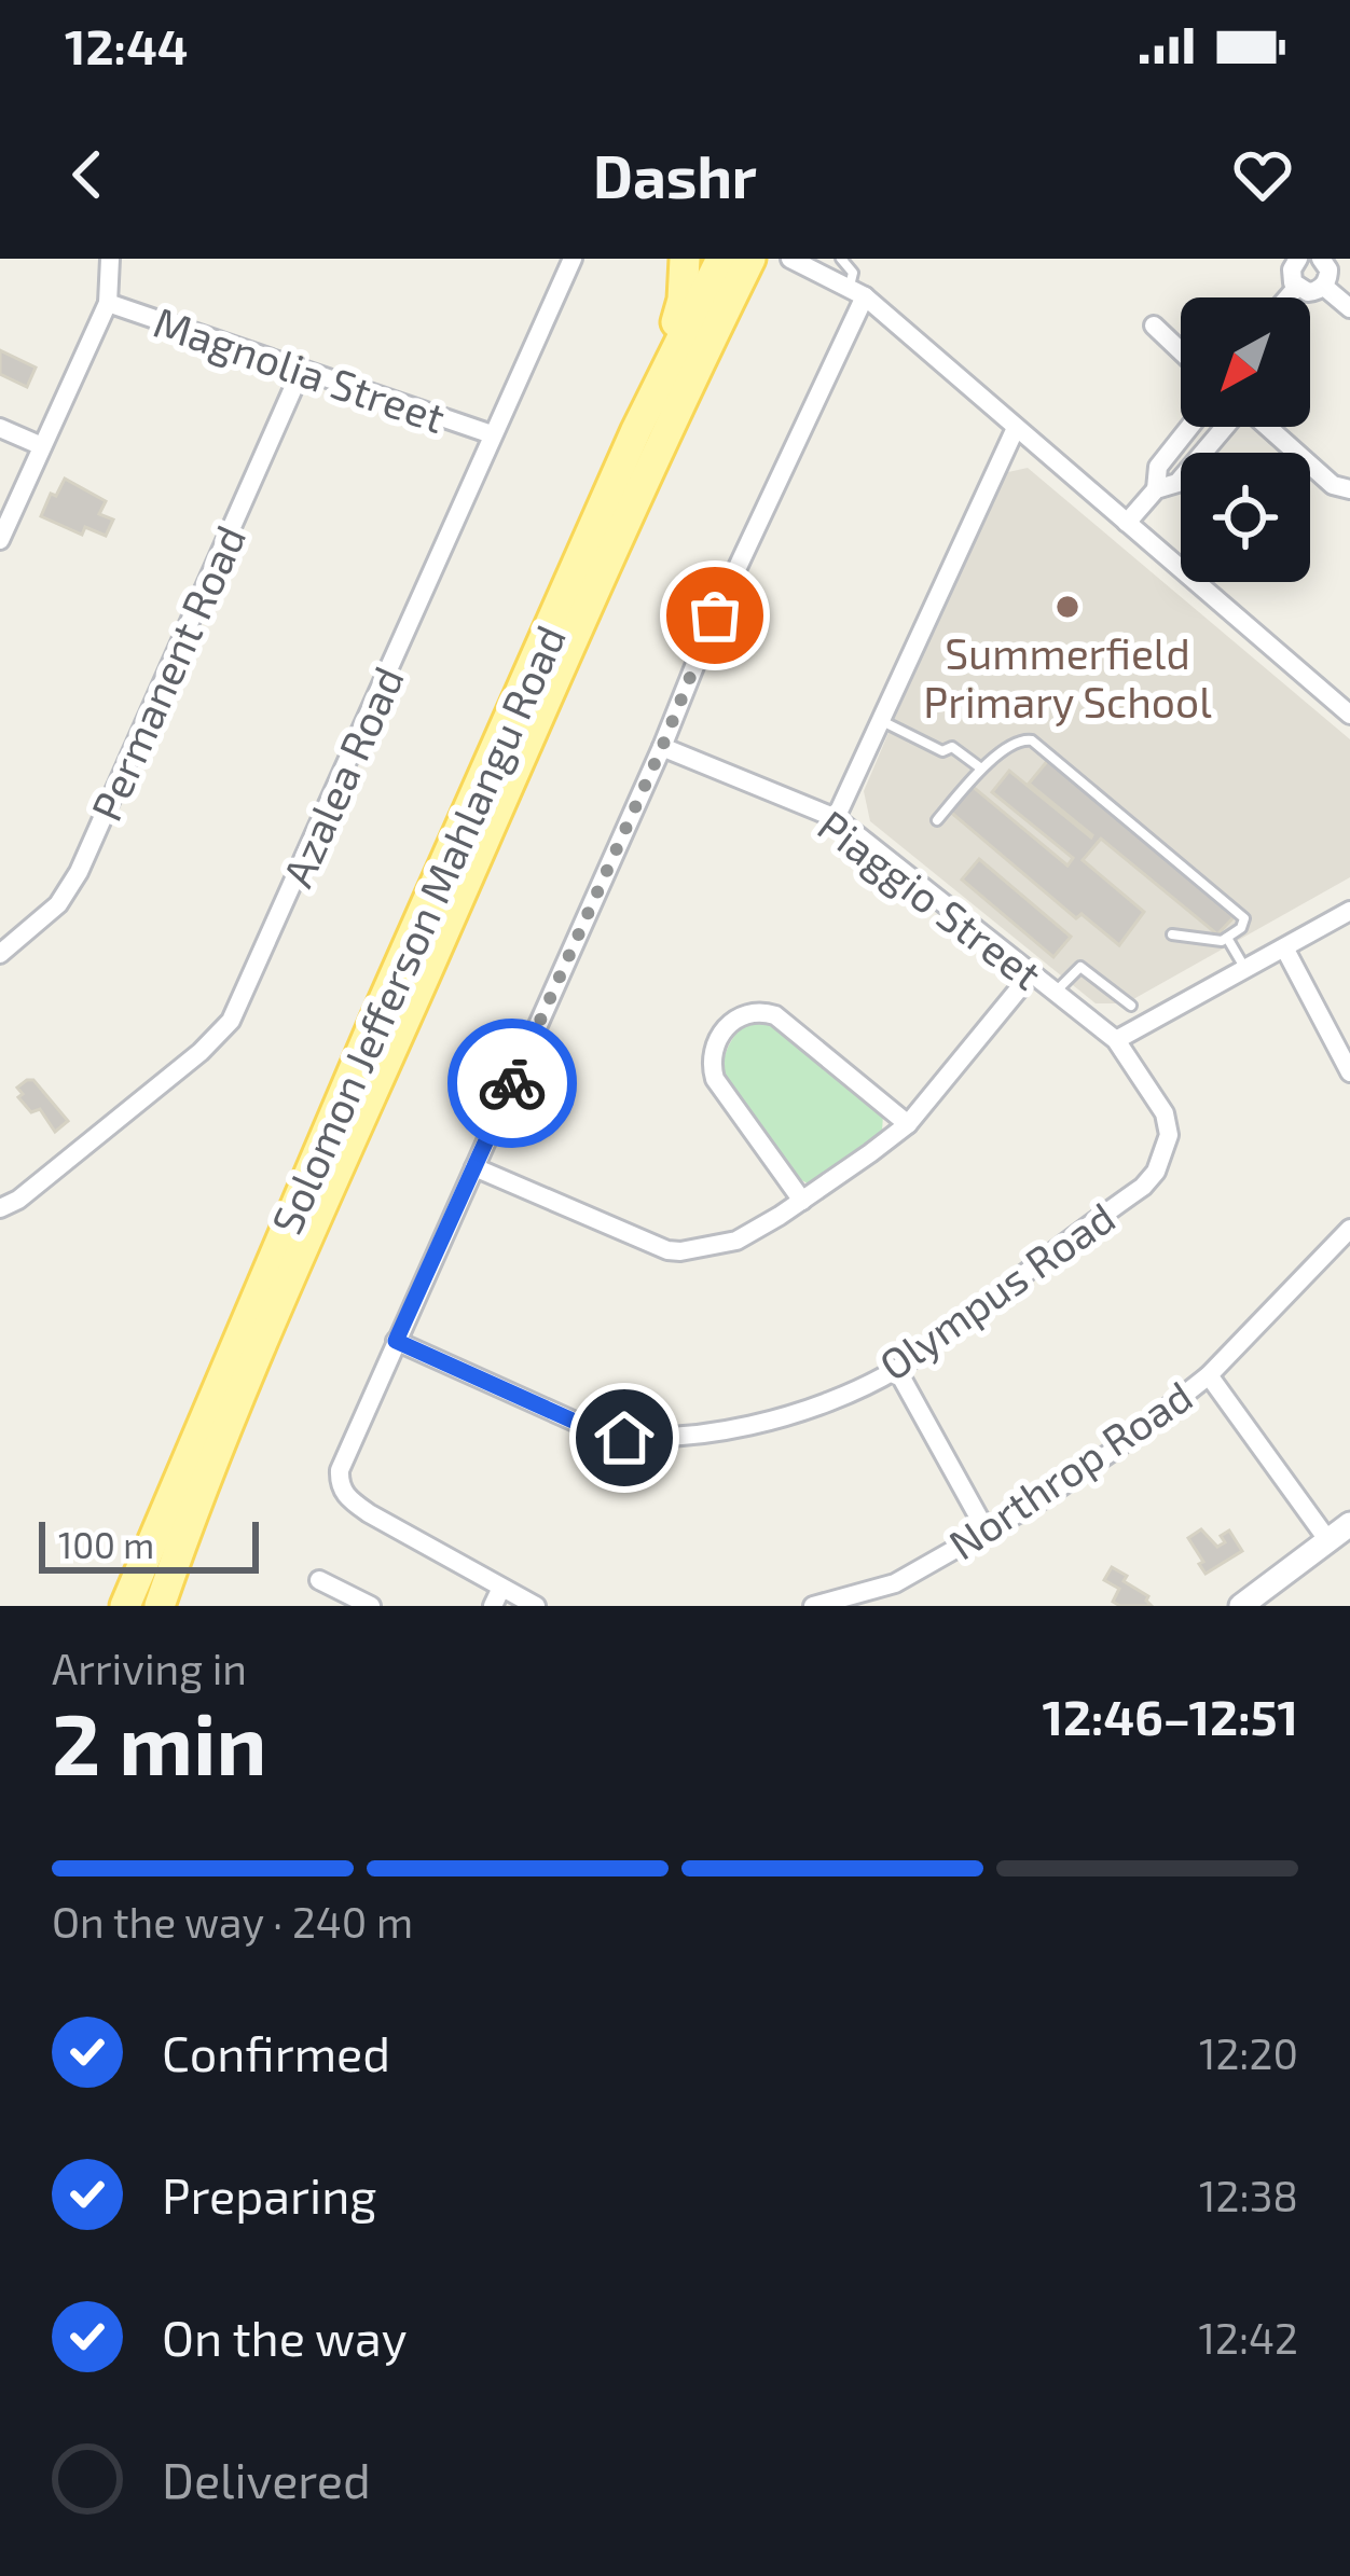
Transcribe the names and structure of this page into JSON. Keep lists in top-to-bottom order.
{
  "streets": {
    "main road": ["Solomon Jefferson Mahlangu Road"],
    "street": [
      "Magnolia Street",
      "Permanent Road",
      "Azalea Road",
      "Piaggio Street",
      "Olympus Road",
      "Northrop Road"
    ]
  },
  "crossings": [
    ["Magnolia Street", "Permanent Road"],
    ["Magnolia Street", "Azalea Road"],
    ["Piaggio Street", "Olympus Road"]
  ],
  "places": ["Summerfield Primary School"],
  "scale_bar": "100 m",
  "north": "bottom left",
  "page": {
    "status": "12:44",
    "header": "Dashr",
    "scale": "100 m",
    "heading": ["2 min", "Arriving in", "12:46–12:51"],
    "bar": "On the way · 240 m",
    "list": [
      ["Confirmed", "12:20"],
      ["Preparing", "12:38"],
      ["On the way", "12:42"],
      "Delivered"
    ]
  }
}
